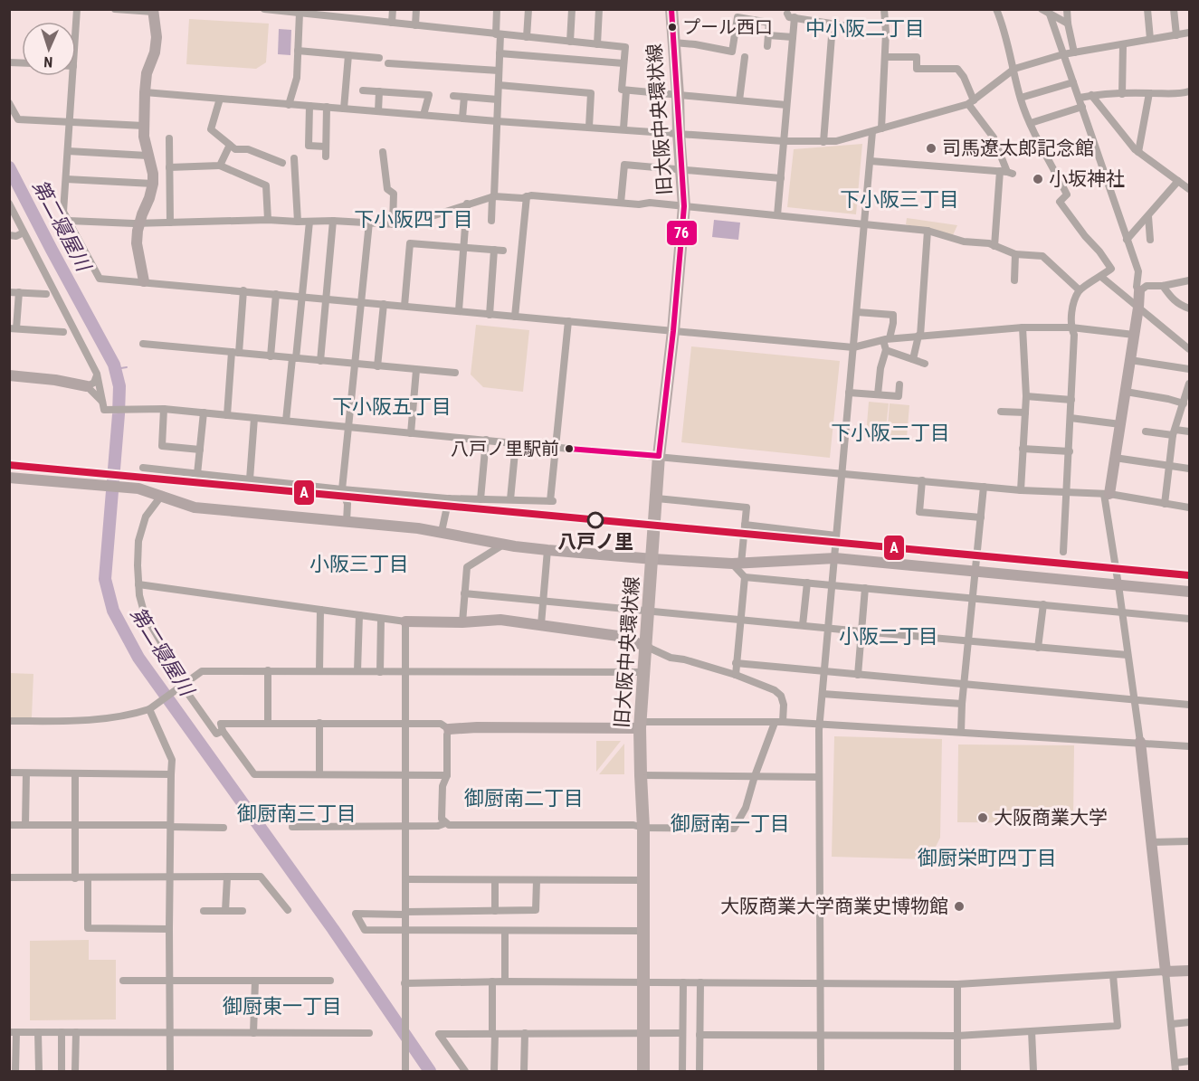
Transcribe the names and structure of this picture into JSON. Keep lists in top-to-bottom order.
{
  "streets": {
    "main road": ["旧大阪中央環状線"]
  },
  "districts": [
    "中小阪二丁目",
    "下小阪三丁目",
    "下小阪四丁目",
    "下小阪五丁目",
    "下小阪二丁目",
    "小阪三丁目",
    "小阪二丁目",
    "御厨南二丁目",
    "御厨南三丁目",
    "御厨南一丁目",
    "御厨栄町四丁目",
    "御厨東一丁目"
  ],
  "water": ["第二寝屋川"],
  "places": [
    "プール西口",
    "司馬遼太郎記念館",
    "小坂神社",
    "八戸ノ里駅前",
    "八戸ノ里",
    "大阪商業大学",
    "大阪商業大学商業史博物館"
  ],
  "lines": ["transit line 76", "transit line A"],
  "north": "bottom"
}
